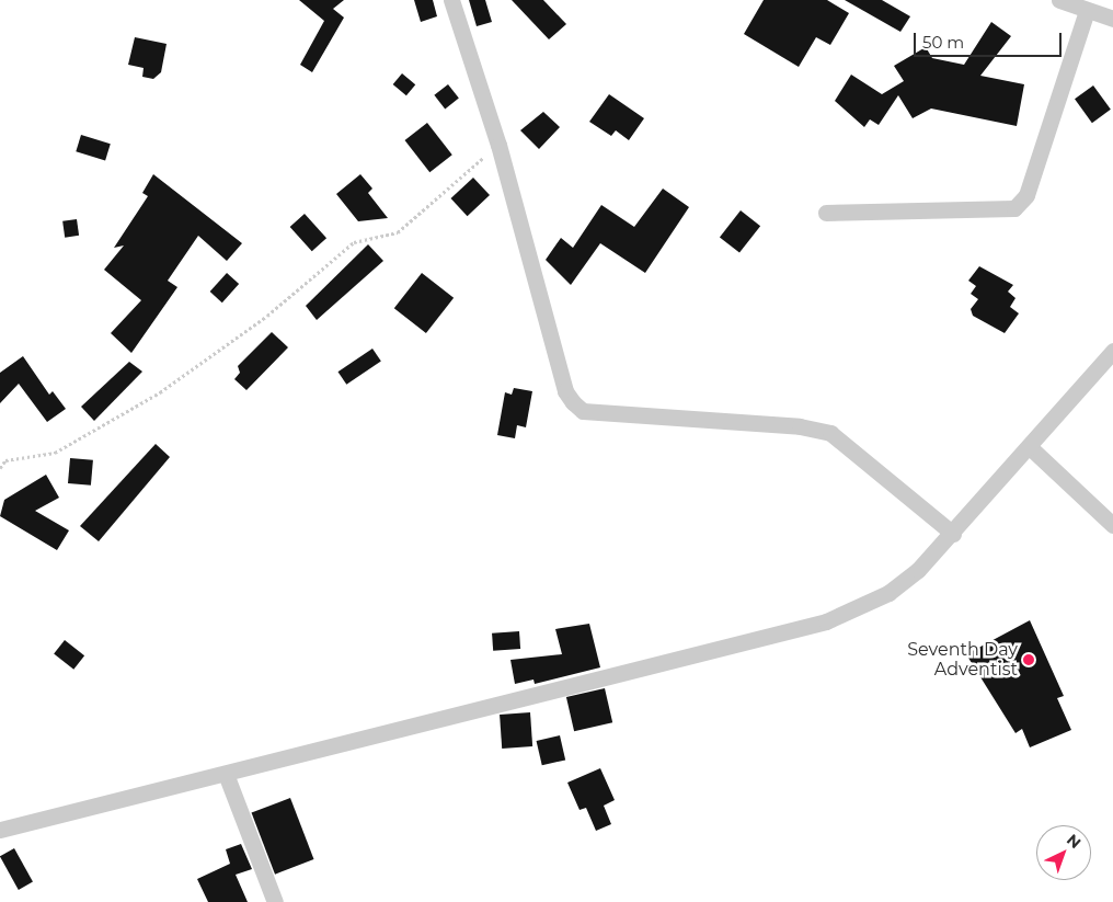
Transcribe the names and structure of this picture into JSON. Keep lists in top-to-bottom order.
{
  "places": ["Seventh Day Adventist"],
  "scale_bar": "50 m",
  "north": "top right"
}
